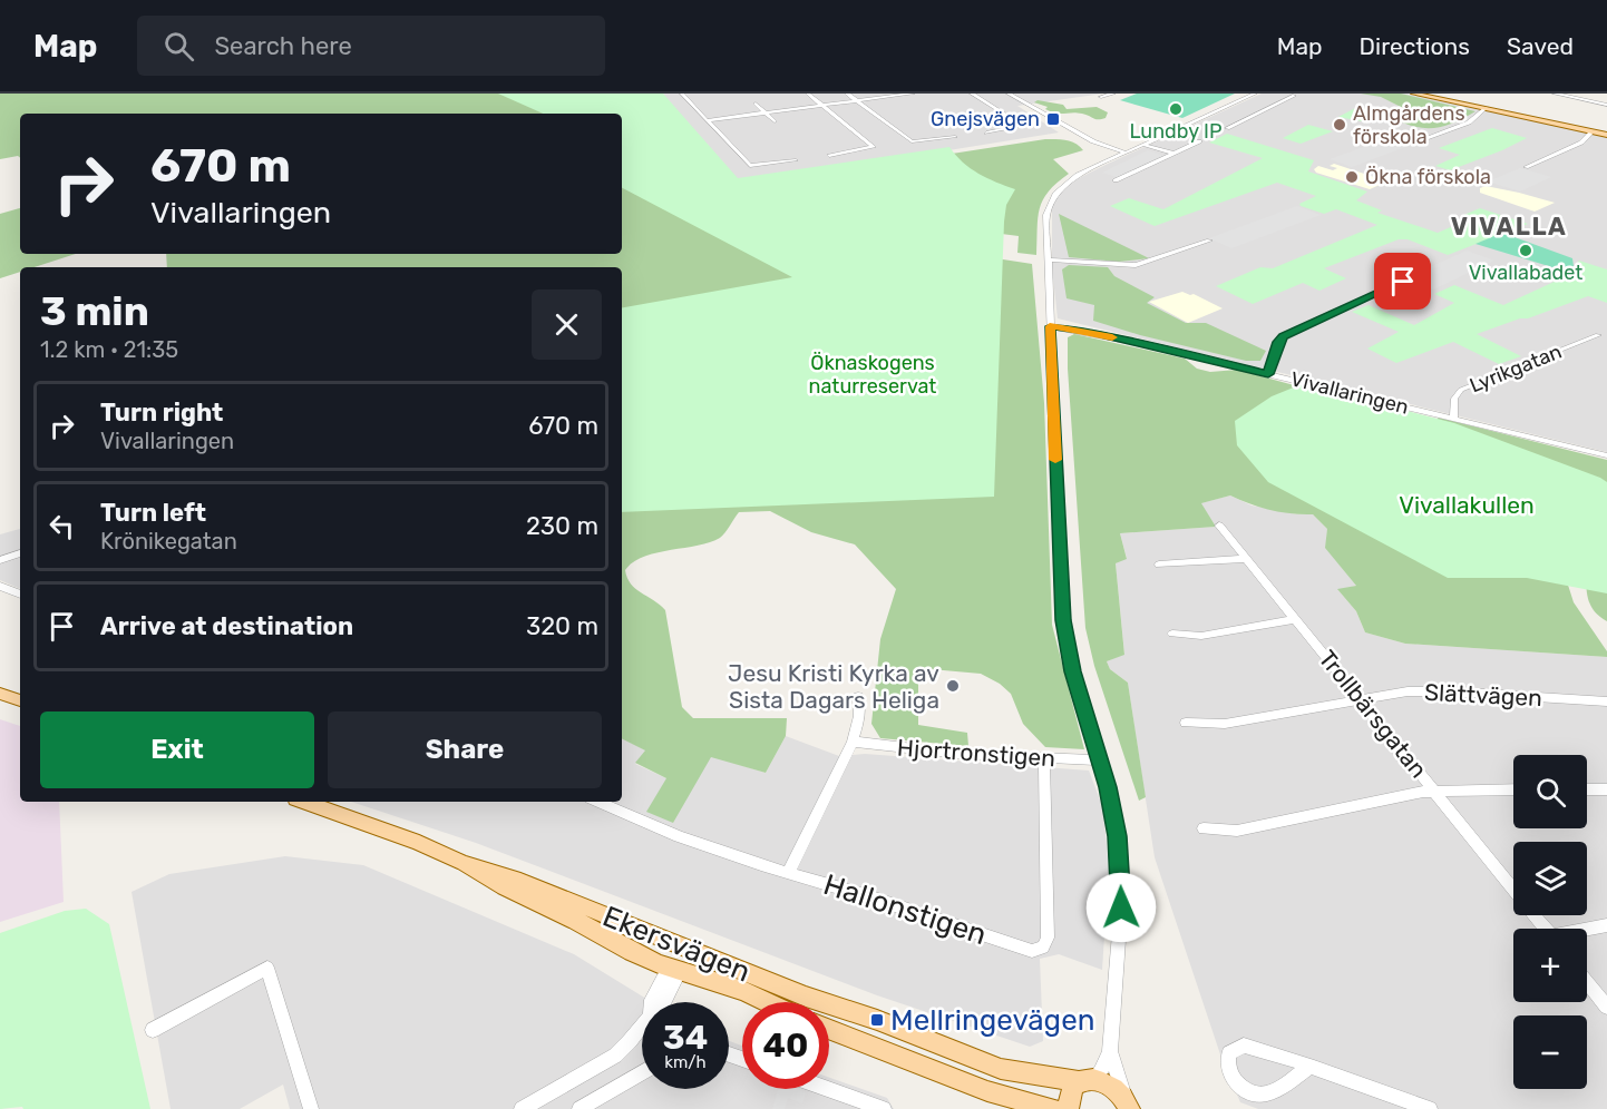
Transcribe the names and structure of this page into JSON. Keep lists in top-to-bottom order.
{
  "streets": {
    "main road": ["Ekersvägen"],
    "street": [
      "Lyrikgatan",
      "Vivallaringen",
      "Slättvägen",
      "Trollbärsgatan",
      "Hjortronstigen",
      "Hallonstigen"
    ]
  },
  "crossings": [
    ["Lyrikgatan", "Vivallaringen"],
    ["Slättvägen", "Trollbärsgatan"],
    ["Hjortronstigen", "Hallonstigen"]
  ],
  "districts": ["VIVALLA"],
  "parks": ["Öknaskogens naturreservat", "Vivallakullen"],
  "places": {
    "other": [
      "Lundby IP",
      "Almgårdens förskola",
      "Ökna förskola",
      "Vivallabadet",
      "Jesu Kristi Kyrka av Sista Dagars Heliga"
    ],
    "transit": ["Gnejsvägen", "Mellringevägen"]
  },
  "page": {
    "header": "Map",
    "search": "Search here",
    "nav": ["Map", "Directions", "Saved"],
    "turn": ["670 m", "Vivallaringen"],
    "heading": ["3 min", "1.2 km · 21:35"],
    "list": [
      {
        "name": "Turn right",
        "note": "Vivallaringen",
        "value": "670 m"
      },
      {
        "name": "Turn left",
        "note": "Krönikegatan",
        "value": "230 m"
      },
      {
        "name": "Arrive at destination",
        "value": "320 m"
      }
    ],
    "buttons": ["Exit", "Share"],
    "map_buttons": ["+", "−"],
    "speed": "34 km/h",
    "limit": "40"
  }
}
